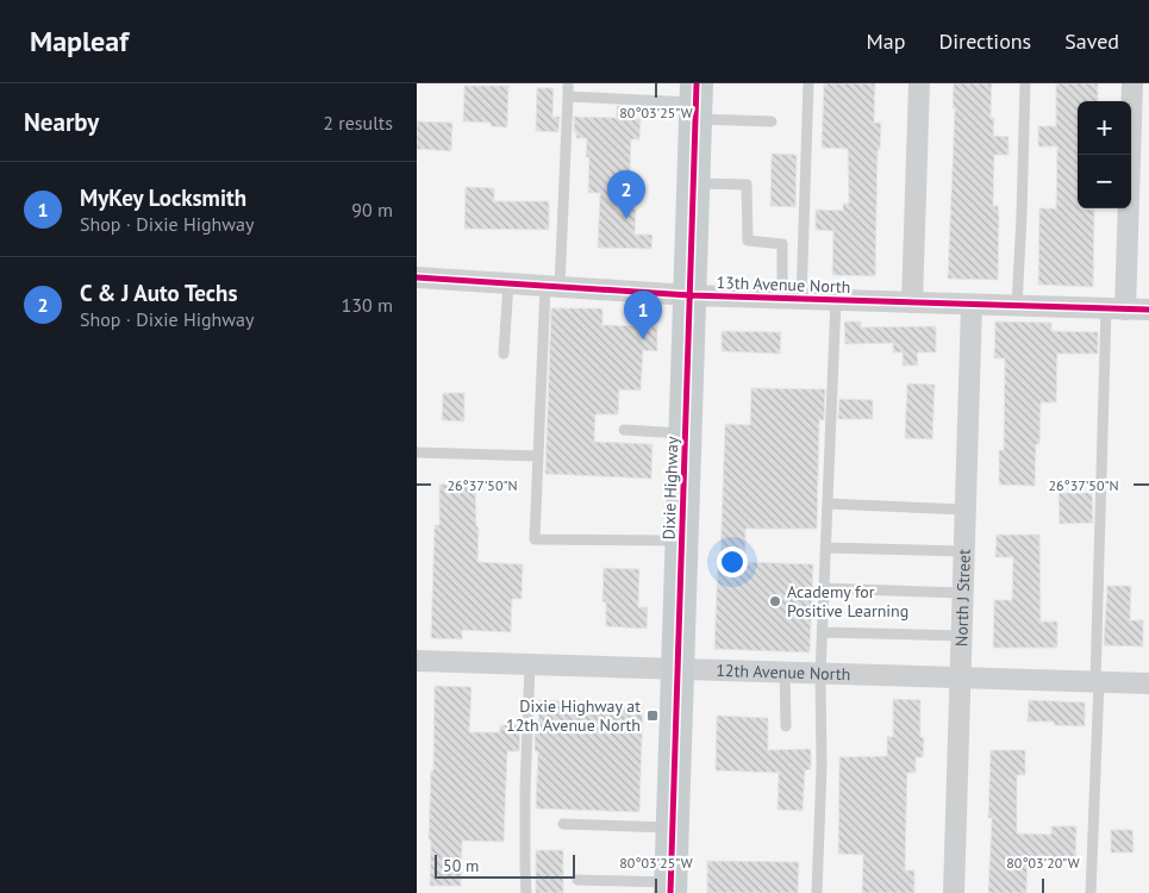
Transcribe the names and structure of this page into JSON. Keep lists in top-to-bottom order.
{
  "streets": {
    "main road": ["Dixie Highway"],
    "street": ["13th Avenue North", "North J Street", "12th Avenue North"]
  },
  "crossings": [
    ["13th Avenue North", "Dixie Highway"],
    ["13th Avenue North", "North J Street"],
    ["Dixie Highway", "12th Avenue North"],
    ["North J Street", "12th Avenue North"]
  ],
  "places": {
    "other": ["Academy for Positive Learning"],
    "transit": ["Dixie Highway at 12th Avenue North"]
  },
  "scale_bar": "50 m",
  "page": {
    "header": "Mapleaf",
    "nav": ["Map", "Directions", "Saved"],
    "heading": ["Nearby", "2 results"],
    "map_buttons": ["+", "−"],
    "list": [
      {
        "mark": "1",
        "name": "MyKey Locksmith",
        "note": "Shop · Dixie Highway",
        "value": "90 m"
      },
      {
        "mark": "2",
        "name": "C & J Auto Techs",
        "note": "Shop · Dixie Highway",
        "value": "130 m"
      }
    ],
    "pins": ["2", "1"],
    "scale": "50 m"
  },
  "coordinates": ["80°03'25\"W", "26°37'50\"N", "80°03'20\"W"]
}
